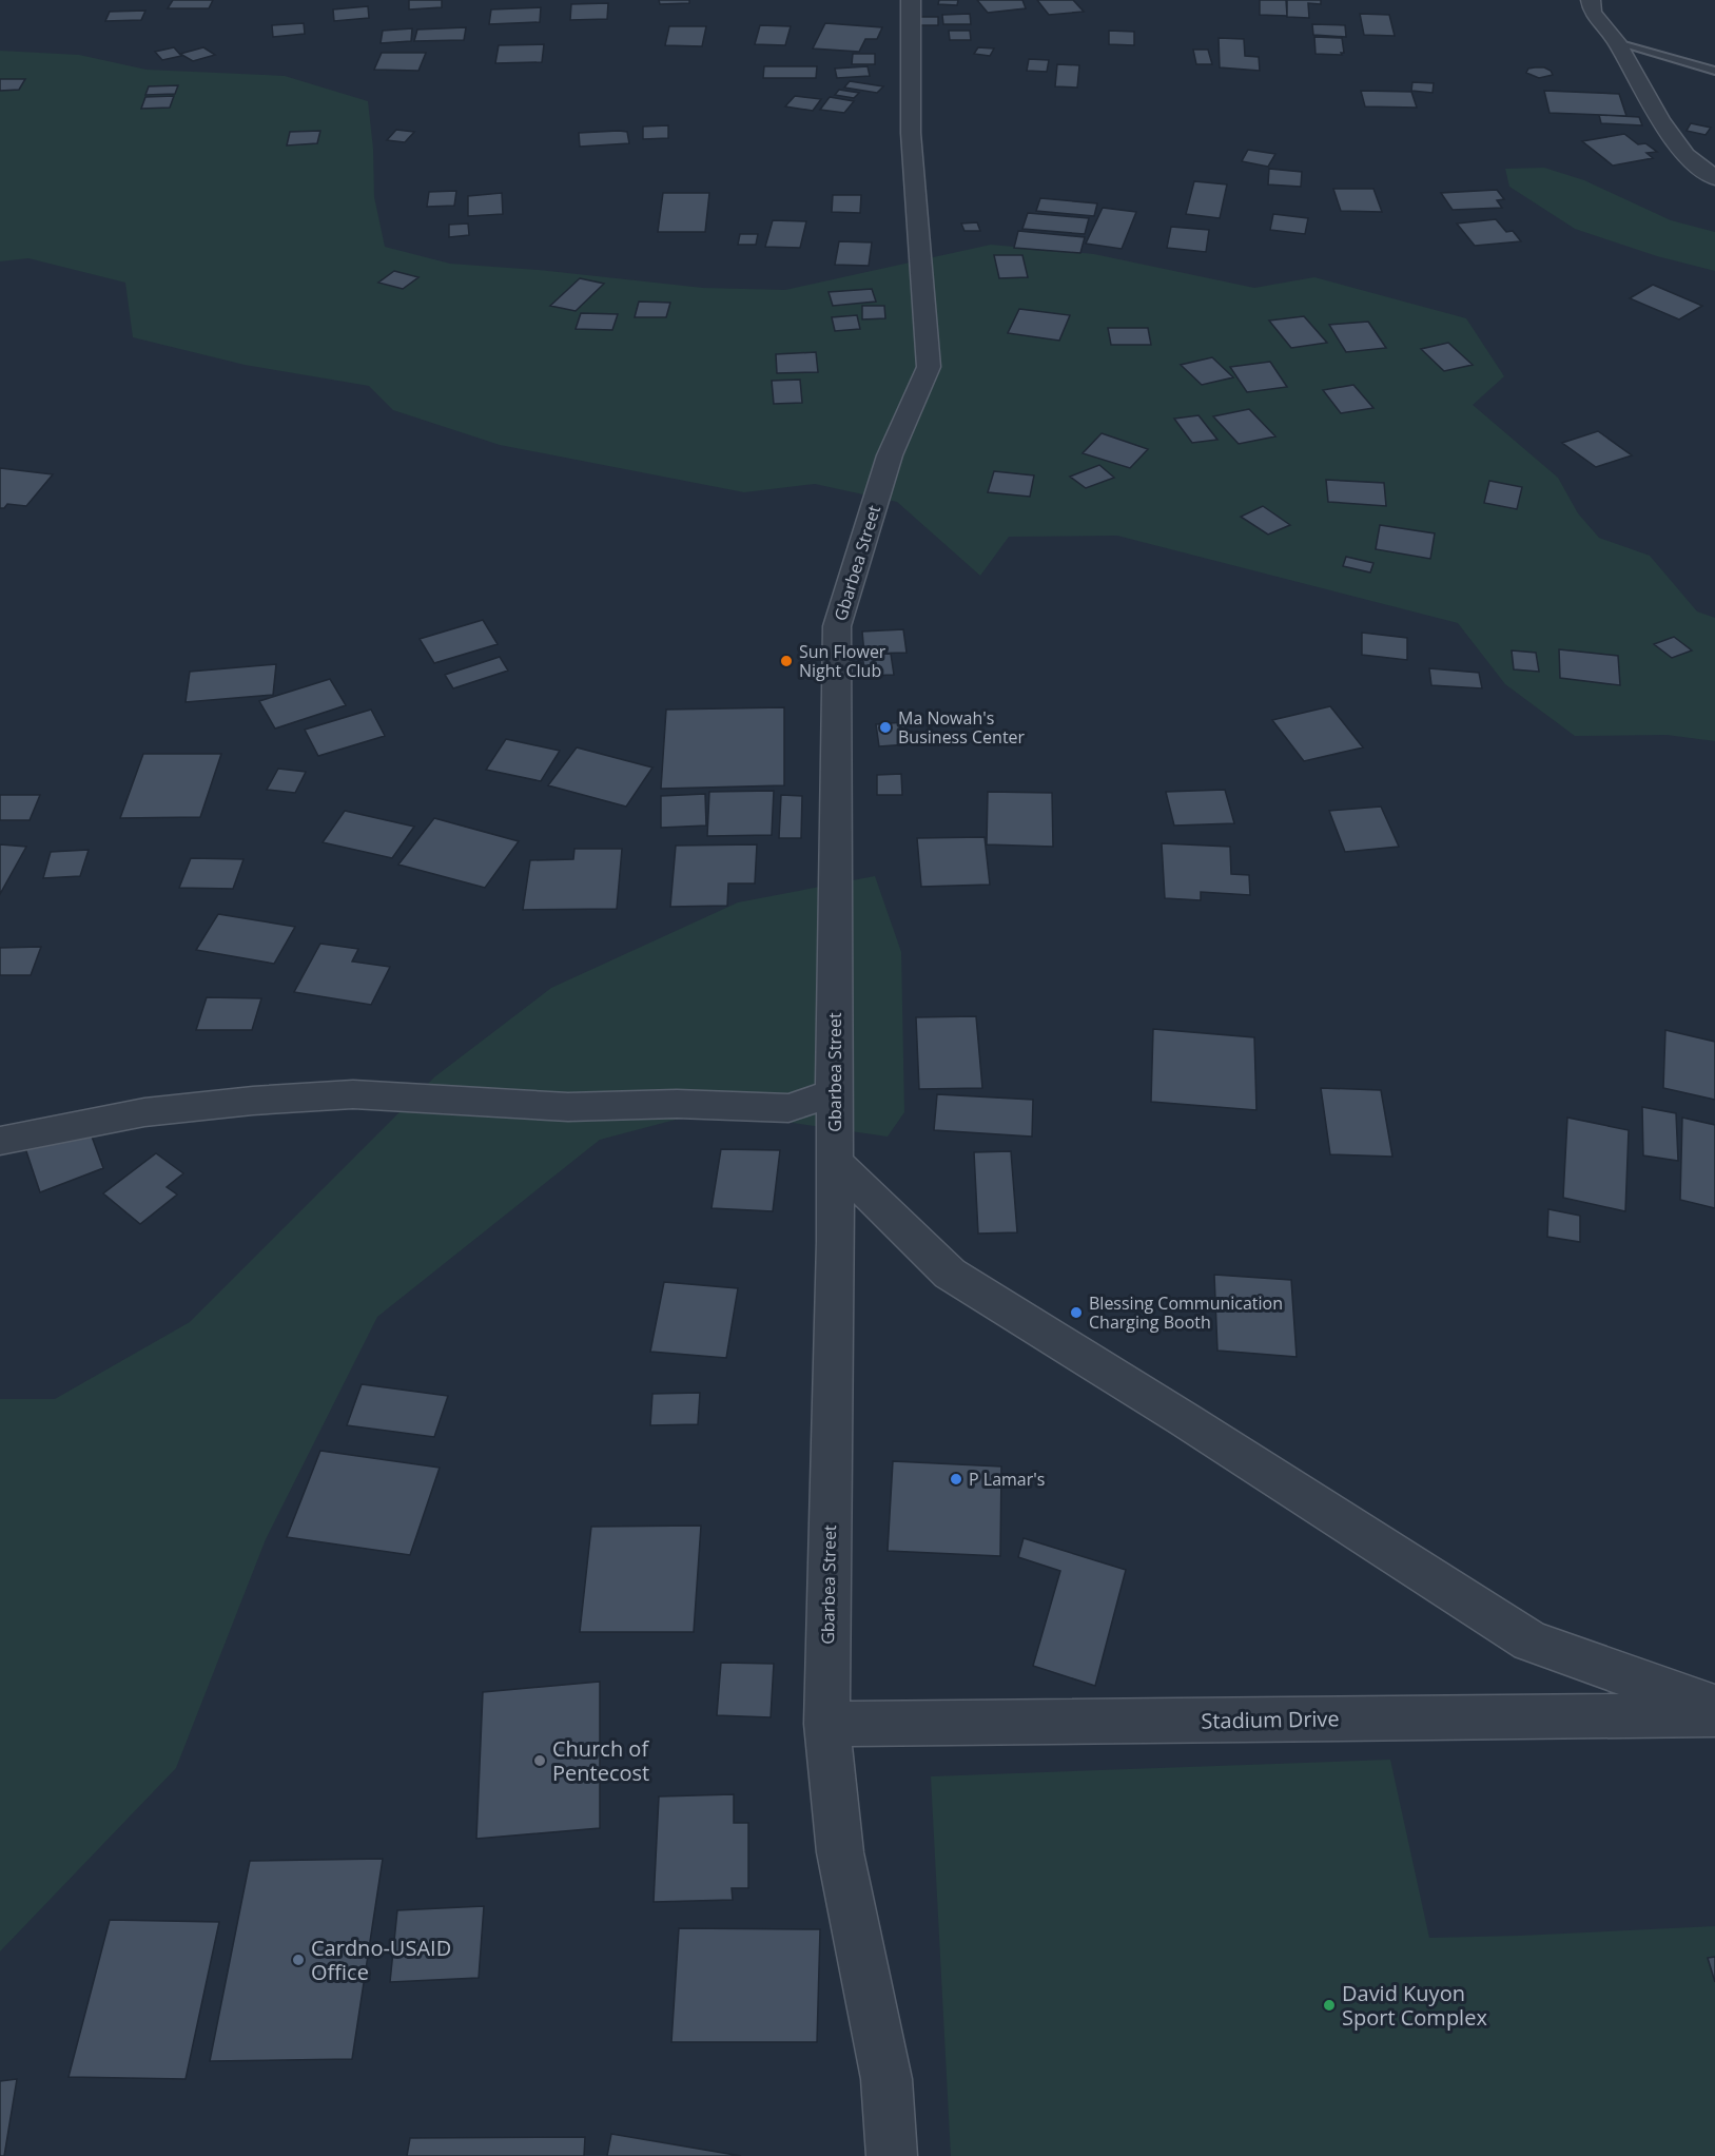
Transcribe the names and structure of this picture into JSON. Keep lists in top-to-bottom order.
{
  "streets": {
    "street": ["Gbarbea Street", "Stadium Drive"]
  },
  "crossings": [
    ["Gbarbea Street", "Stadium Drive"]
  ],
  "places": [
    "Sun Flower Night Club",
    "Ma Nowah's Business Center",
    "Blessing Communication Charging Booth",
    "P Lamar's",
    "Church of Pentecost",
    "Cardno-USAID Office",
    "David Kuyon Sport Complex"
  ]
}
